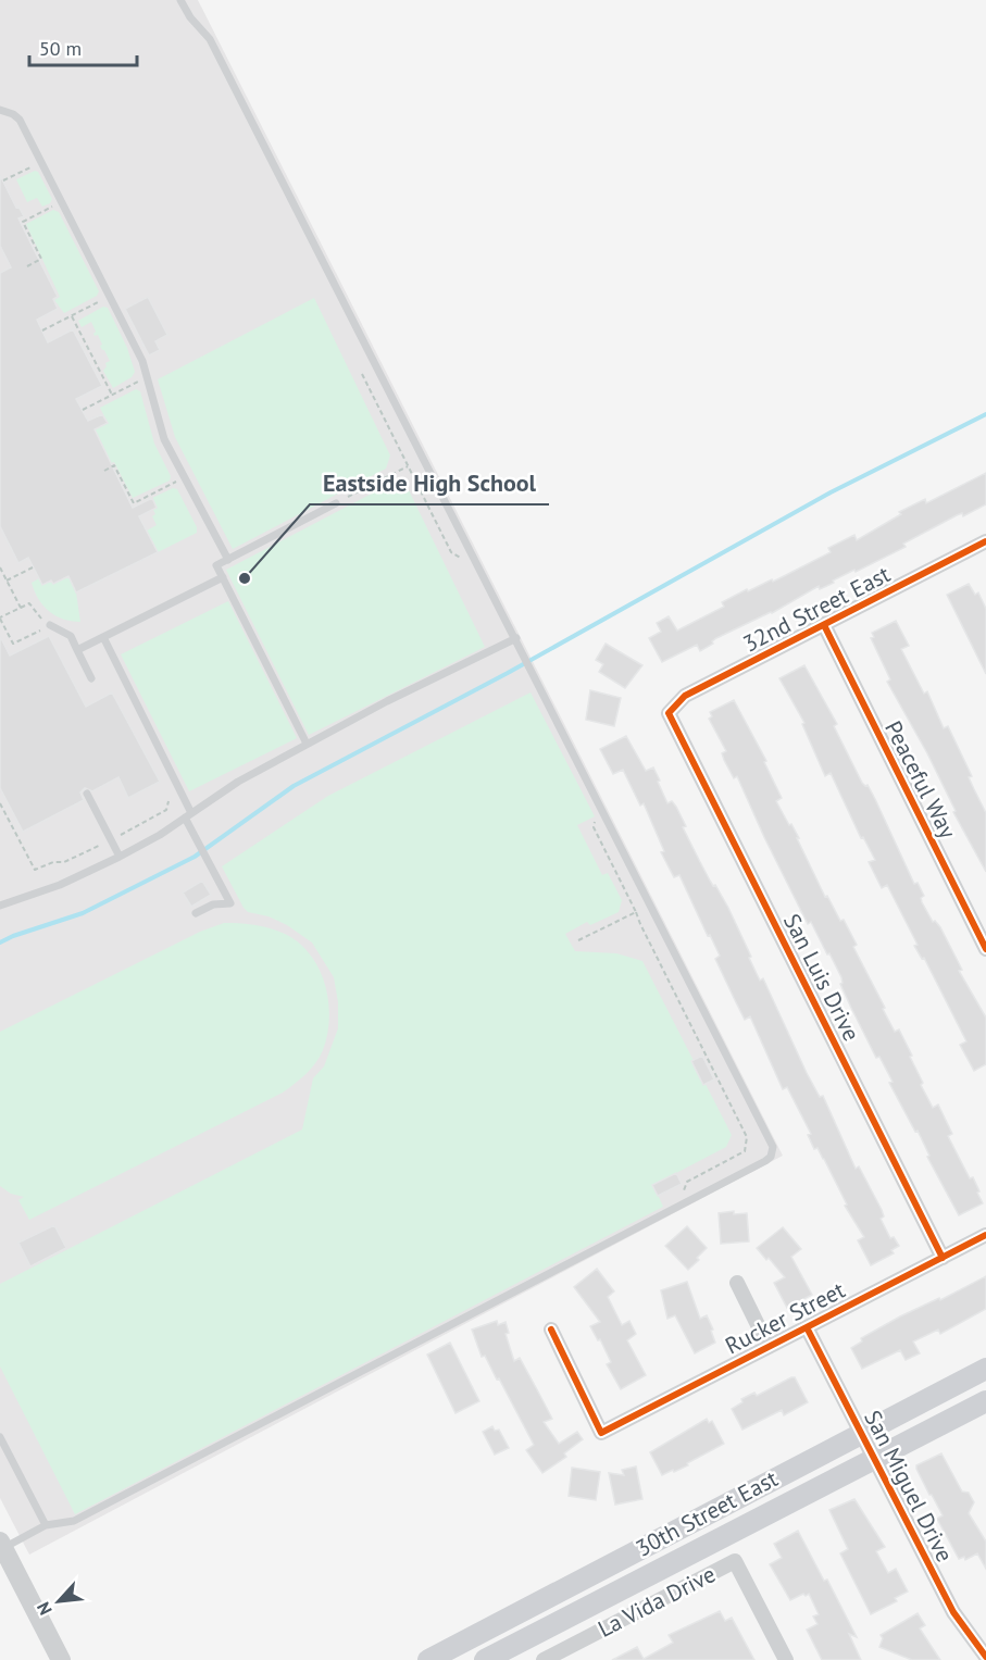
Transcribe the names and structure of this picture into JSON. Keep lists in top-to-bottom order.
{
  "streets": {
    "main road": ["30th Street East"],
    "street": [
      "32nd Street East",
      "Peaceful Way",
      "San Luis Drive",
      "Rucker Street",
      "San Miguel Drive",
      "La Vida Drive"
    ]
  },
  "crossings": [
    ["32nd Street East", "Peaceful Way"],
    ["32nd Street East", "San Luis Drive"],
    ["San Luis Drive", "Rucker Street"],
    ["Rucker Street", "San Miguel Drive"],
    ["San Miguel Drive", "30th Street East"]
  ],
  "places": ["Eastside High School"],
  "scale_bar": "50 m",
  "north": "bottom left"
}
